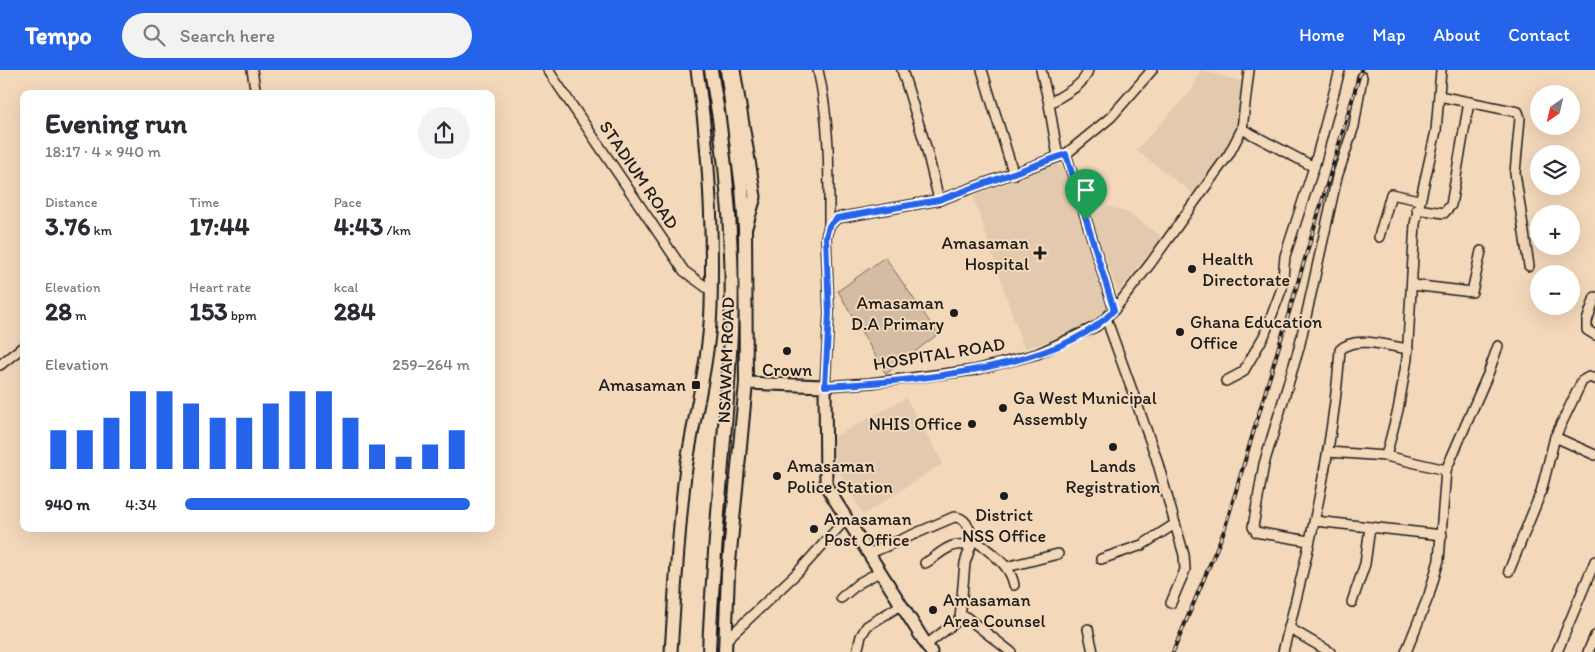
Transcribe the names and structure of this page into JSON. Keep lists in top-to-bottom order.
{
  "streets": {
    "highway": ["NSAWAM ROAD"],
    "main road": ["HOSPITAL ROAD"],
    "street": ["STADIUM ROAD"]
  },
  "crossings": [
    ["HOSPITAL ROAD", "NSAWAM ROAD"]
  ],
  "places": {
    "health": ["Amasaman Hospital"],
    "other": [
      "Health Directorate",
      "Amasaman D.A Primary",
      "Ghana Education Office",
      "Crown",
      "Ga West Municipal Assembly",
      "NHIS Office",
      "Lands Registration",
      "Amasaman Police Station",
      "District NSS Office",
      "Amasaman Post Office",
      "Amasaman Area Counsel"
    ],
    "transit": ["Amasaman"]
  },
  "north": "bottom left",
  "page": {
    "header": "Tempo",
    "search": "Search here",
    "nav": [
      "Home",
      "Map",
      "About",
      "Contact"
    ],
    "map_buttons": ["+", "−"],
    "heading": ["Evening run", "18:17 · 4 × 940 m"],
    "stats": [
      ["Distance", "3.76 km"],
      ["Time", "17:44"],
      ["Pace", "4:43 /km"],
      ["Elevation", "28 m"],
      ["Heart rate", "153 bpm"],
      ["kcal", "284"]
    ],
    "chart": ["Elevation", "259–264 m"],
    "list": [
      {
        "name": "940 m",
        "note": "4:34"
      }
    ]
  }
}
